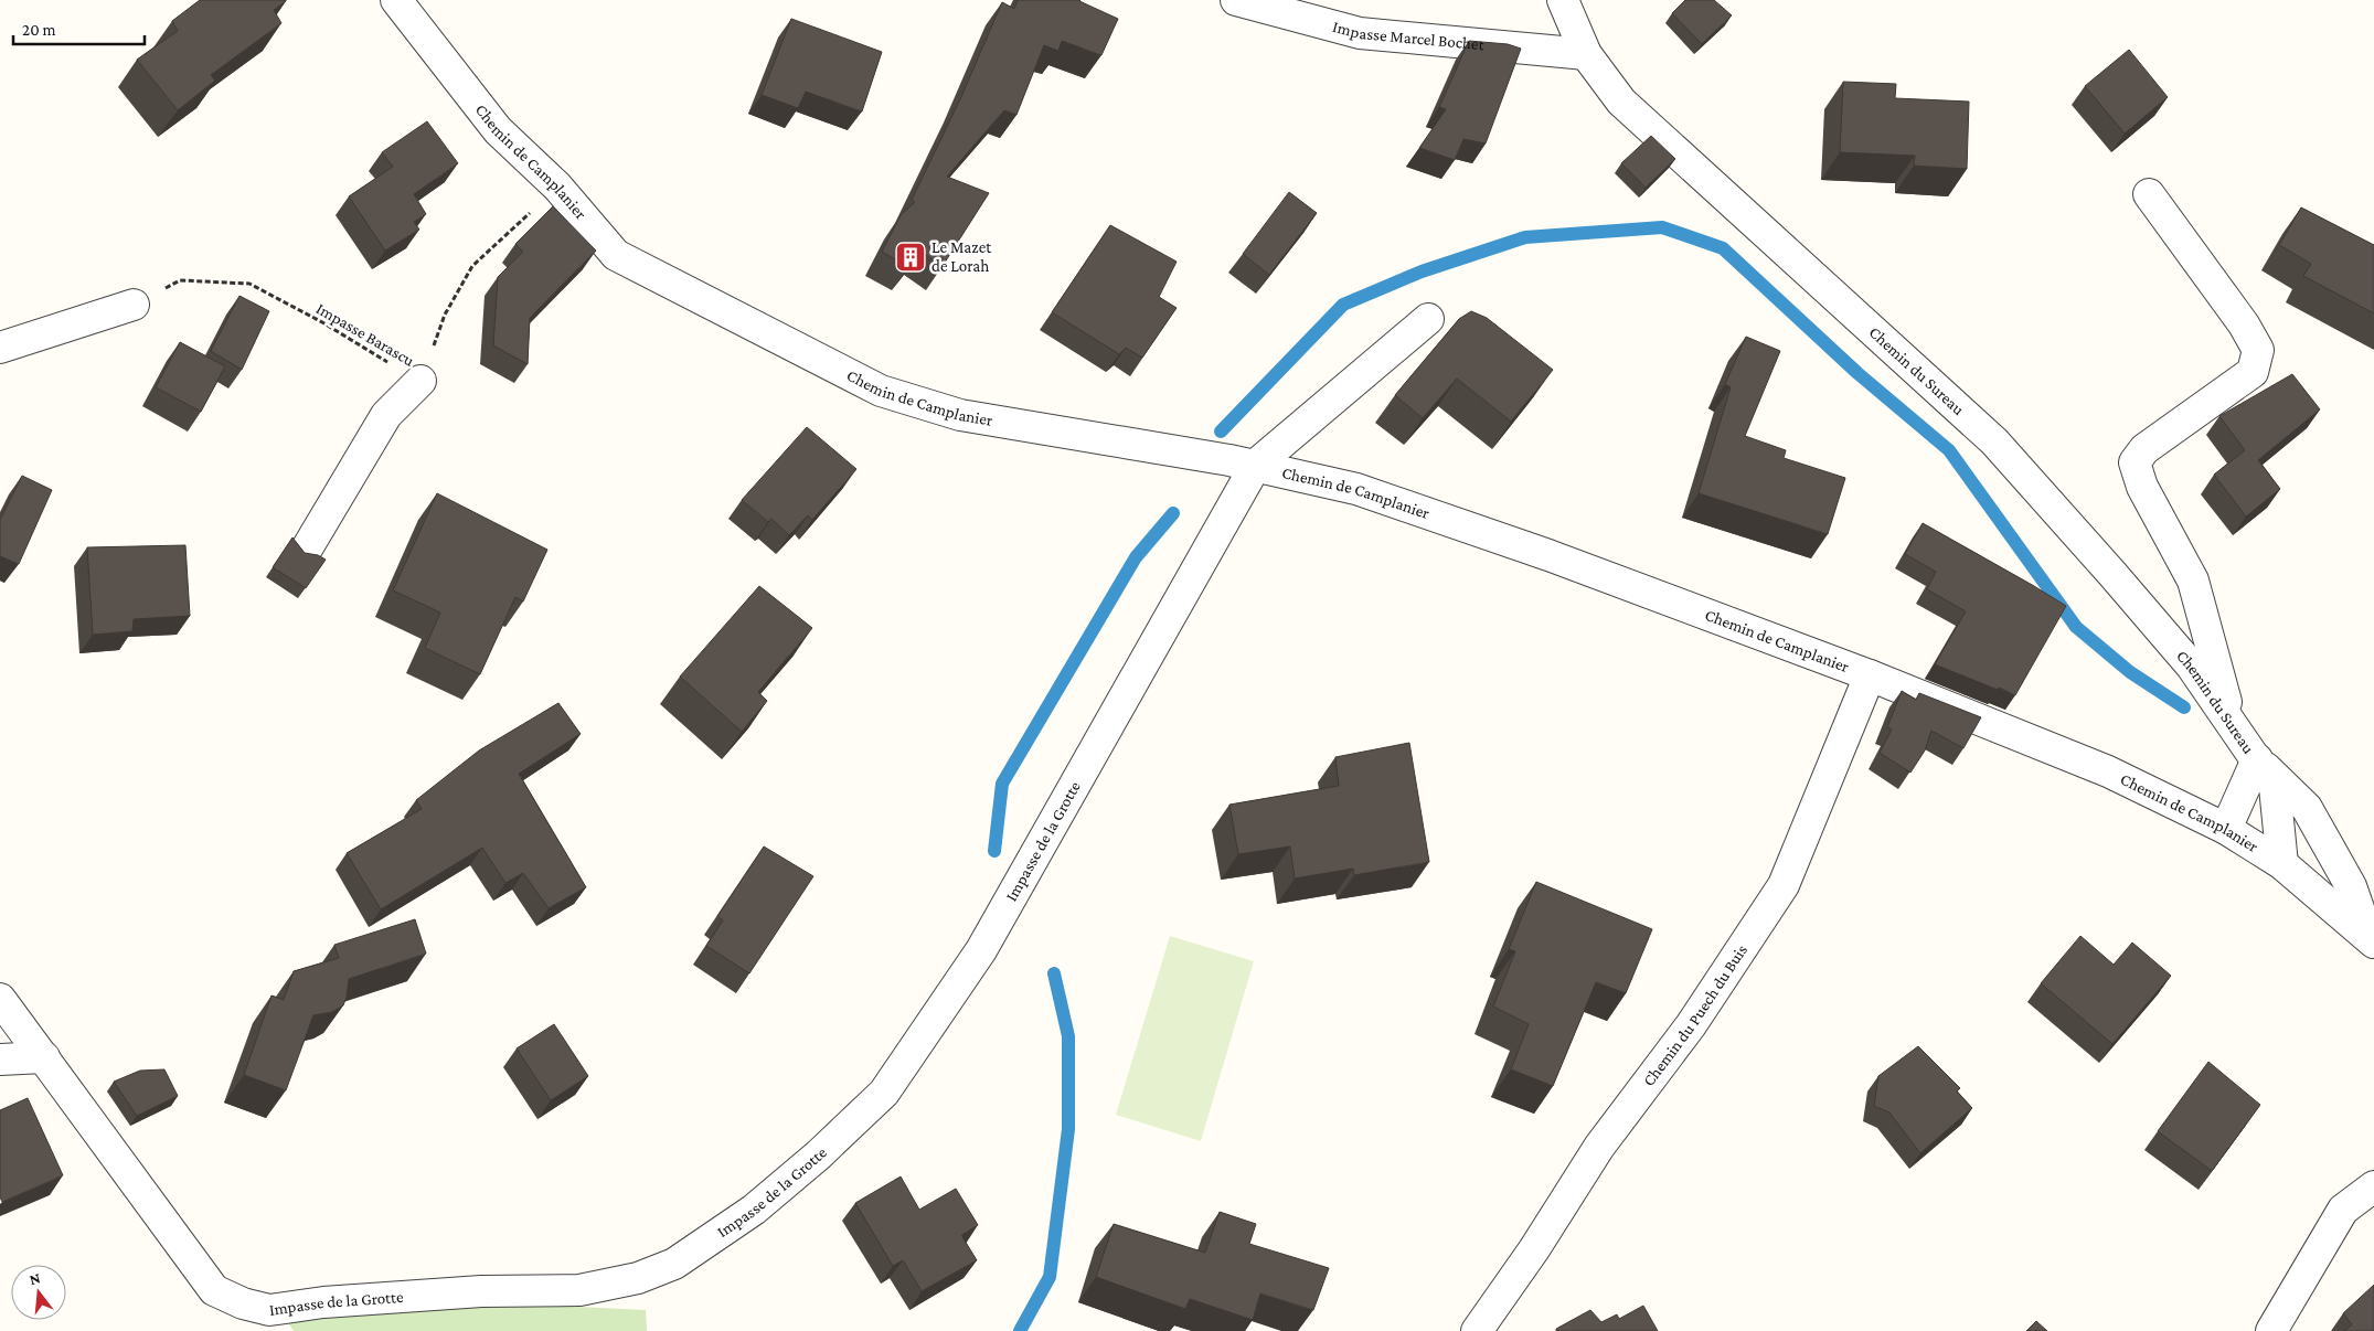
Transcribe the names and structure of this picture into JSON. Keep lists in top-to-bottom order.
{
  "streets": {
    "street": [
      "Impasse Marcel Bochet",
      "Chemin de Camplanier",
      "Chemin du Sureau",
      "Impasse de la Grotte",
      "Chemin du Puech du Buis"
    ],
    "path": ["Impasse Barascu"]
  },
  "crossings": [
    ["Impasse Marcel Bochet", "Chemin du Sureau"],
    ["Chemin de Camplanier", "Impasse Barascu"],
    ["Chemin de Camplanier", "Chemin du Sureau"],
    ["Chemin de Camplanier", "Impasse de la Grotte"],
    ["Chemin de Camplanier", "Chemin du Puech du Buis"]
  ],
  "places": {
    "building": ["Le Mazet de Lorah"]
  },
  "scale_bar": "20 m",
  "north": "top"
}
